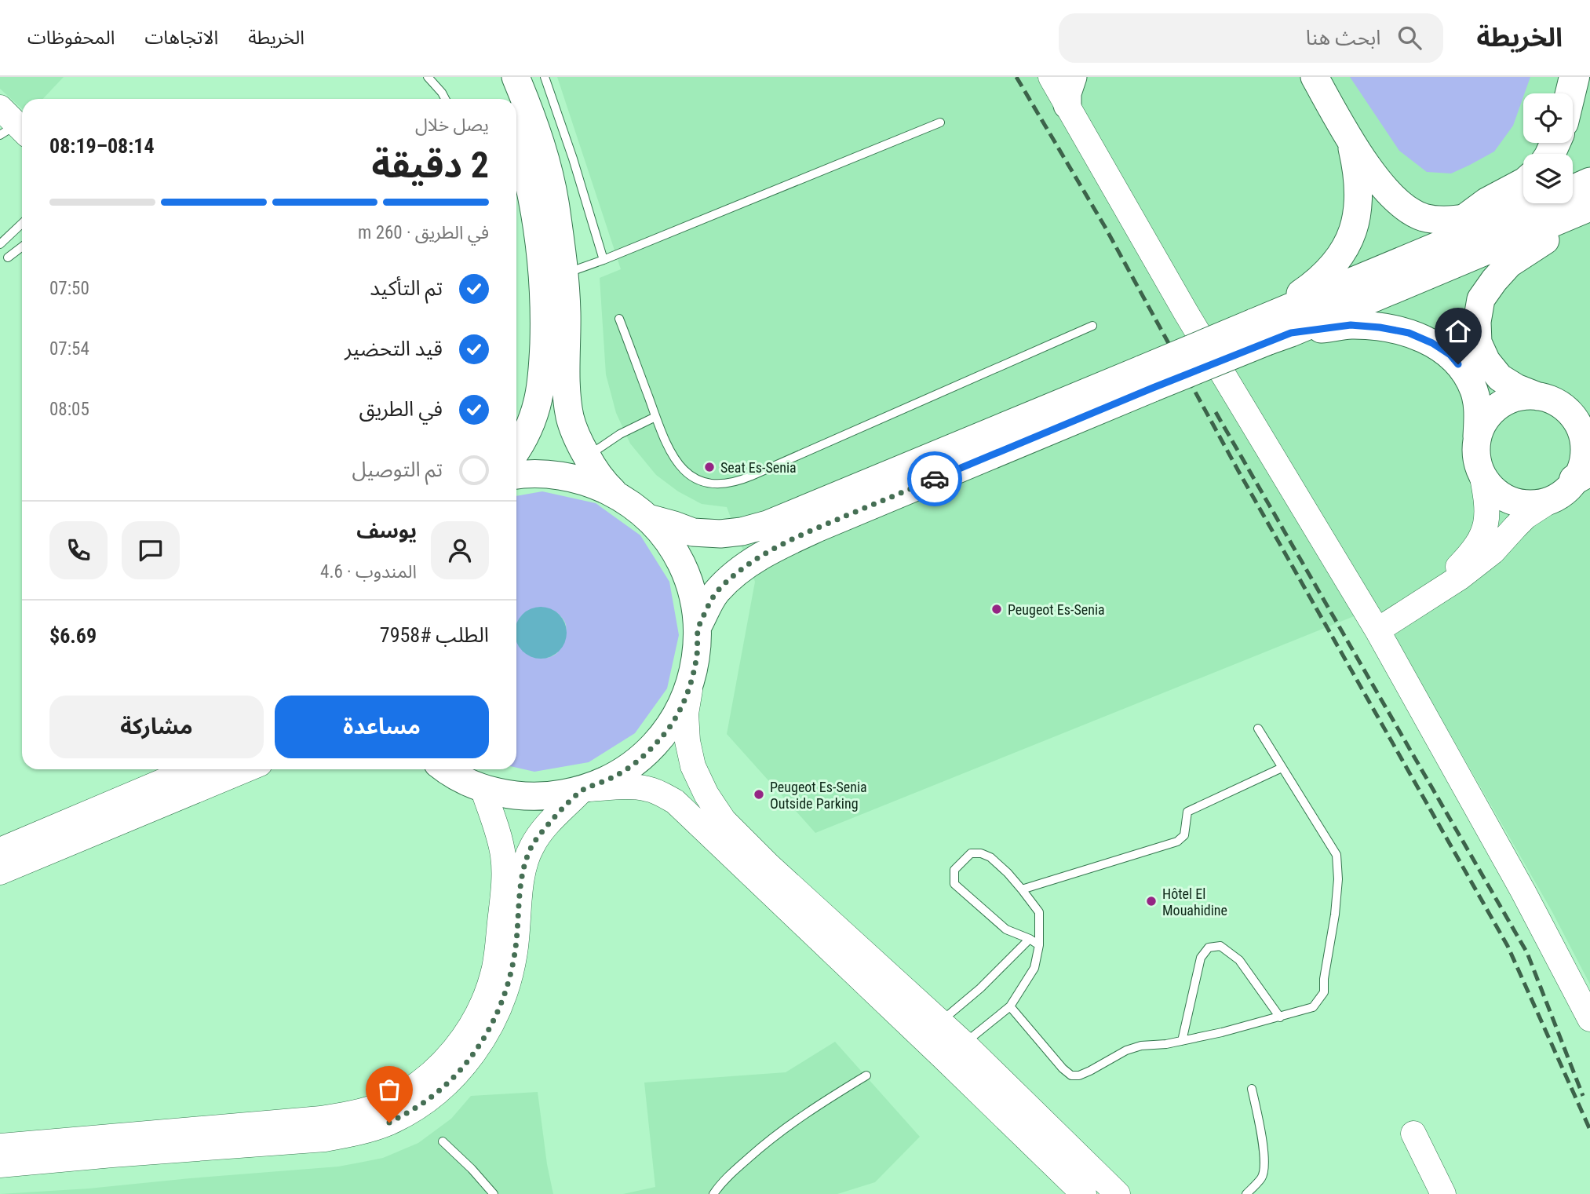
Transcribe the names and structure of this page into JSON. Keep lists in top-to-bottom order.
{
  "places": [
    "Seat Es-Senia",
    "Peugeot Es-Senia",
    "Peugeot Es-Senia Outside Parking",
    "Hôtel El Mouahidine"
  ],
  "page": {
    "header": "الخريطة",
    "search": "ابحث هنا",
    "nav": ["الخريطة", "الاتجاهات", "المحفوظات"],
    "heading": ["2 دقيقة", "يصل خلال", "08:14–08:19"],
    "panel": [
      "يوسف",
      "المندوب · 4.6",
      "الطلب #7958",
      "$6.69"
    ],
    "bar": "في الطريق · 260 m",
    "list": [
      ["تم التأكيد", "07:50"],
      ["قيد التحضير", "07:54"],
      ["في الطريق", "08:05"],
      "تم التوصيل"
    ],
    "buttons": ["مساعدة", "مشاركة"]
  }
}
